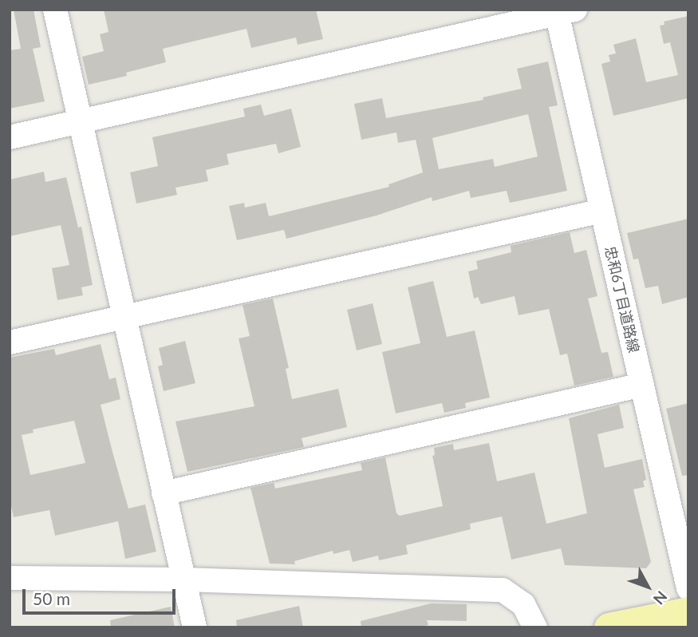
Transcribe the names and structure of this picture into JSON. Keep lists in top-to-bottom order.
{
  "streets": {
    "street": ["忠和6丁目道路線"]
  },
  "scale_bar": "50 m",
  "north": "bottom right"
}
